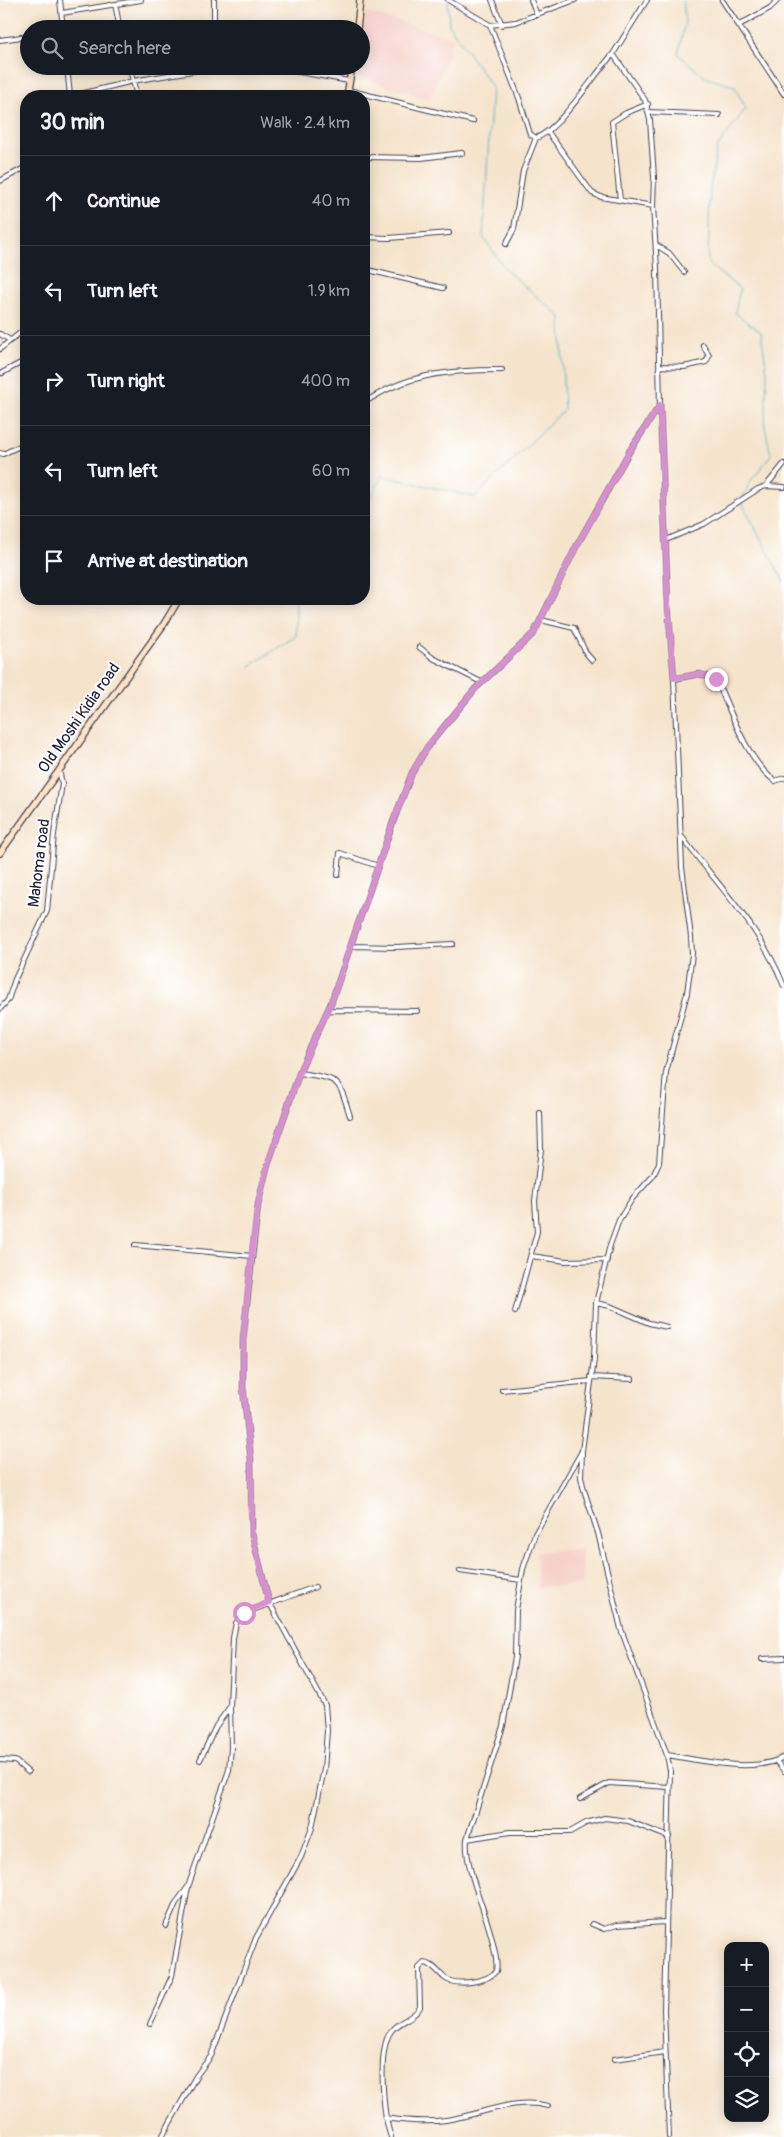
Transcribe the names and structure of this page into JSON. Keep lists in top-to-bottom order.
{
  "streets": {
    "street": ["Old Moshi Kidia road", "Mahoma road"]
  },
  "crossings": [
    ["Old Moshi Kidia road", "Mahoma road"]
  ],
  "page": {
    "search": "Search here",
    "heading": ["30 min", "Walk · 2.4 km"],
    "list": [
      ["Continue", "40 m"],
      ["Turn left", "1.9 km"],
      ["Turn right", "400 m"],
      ["Turn left", "60 m"],
      "Arrive at destination"
    ],
    "map_buttons": ["+", "−"]
  }
}
